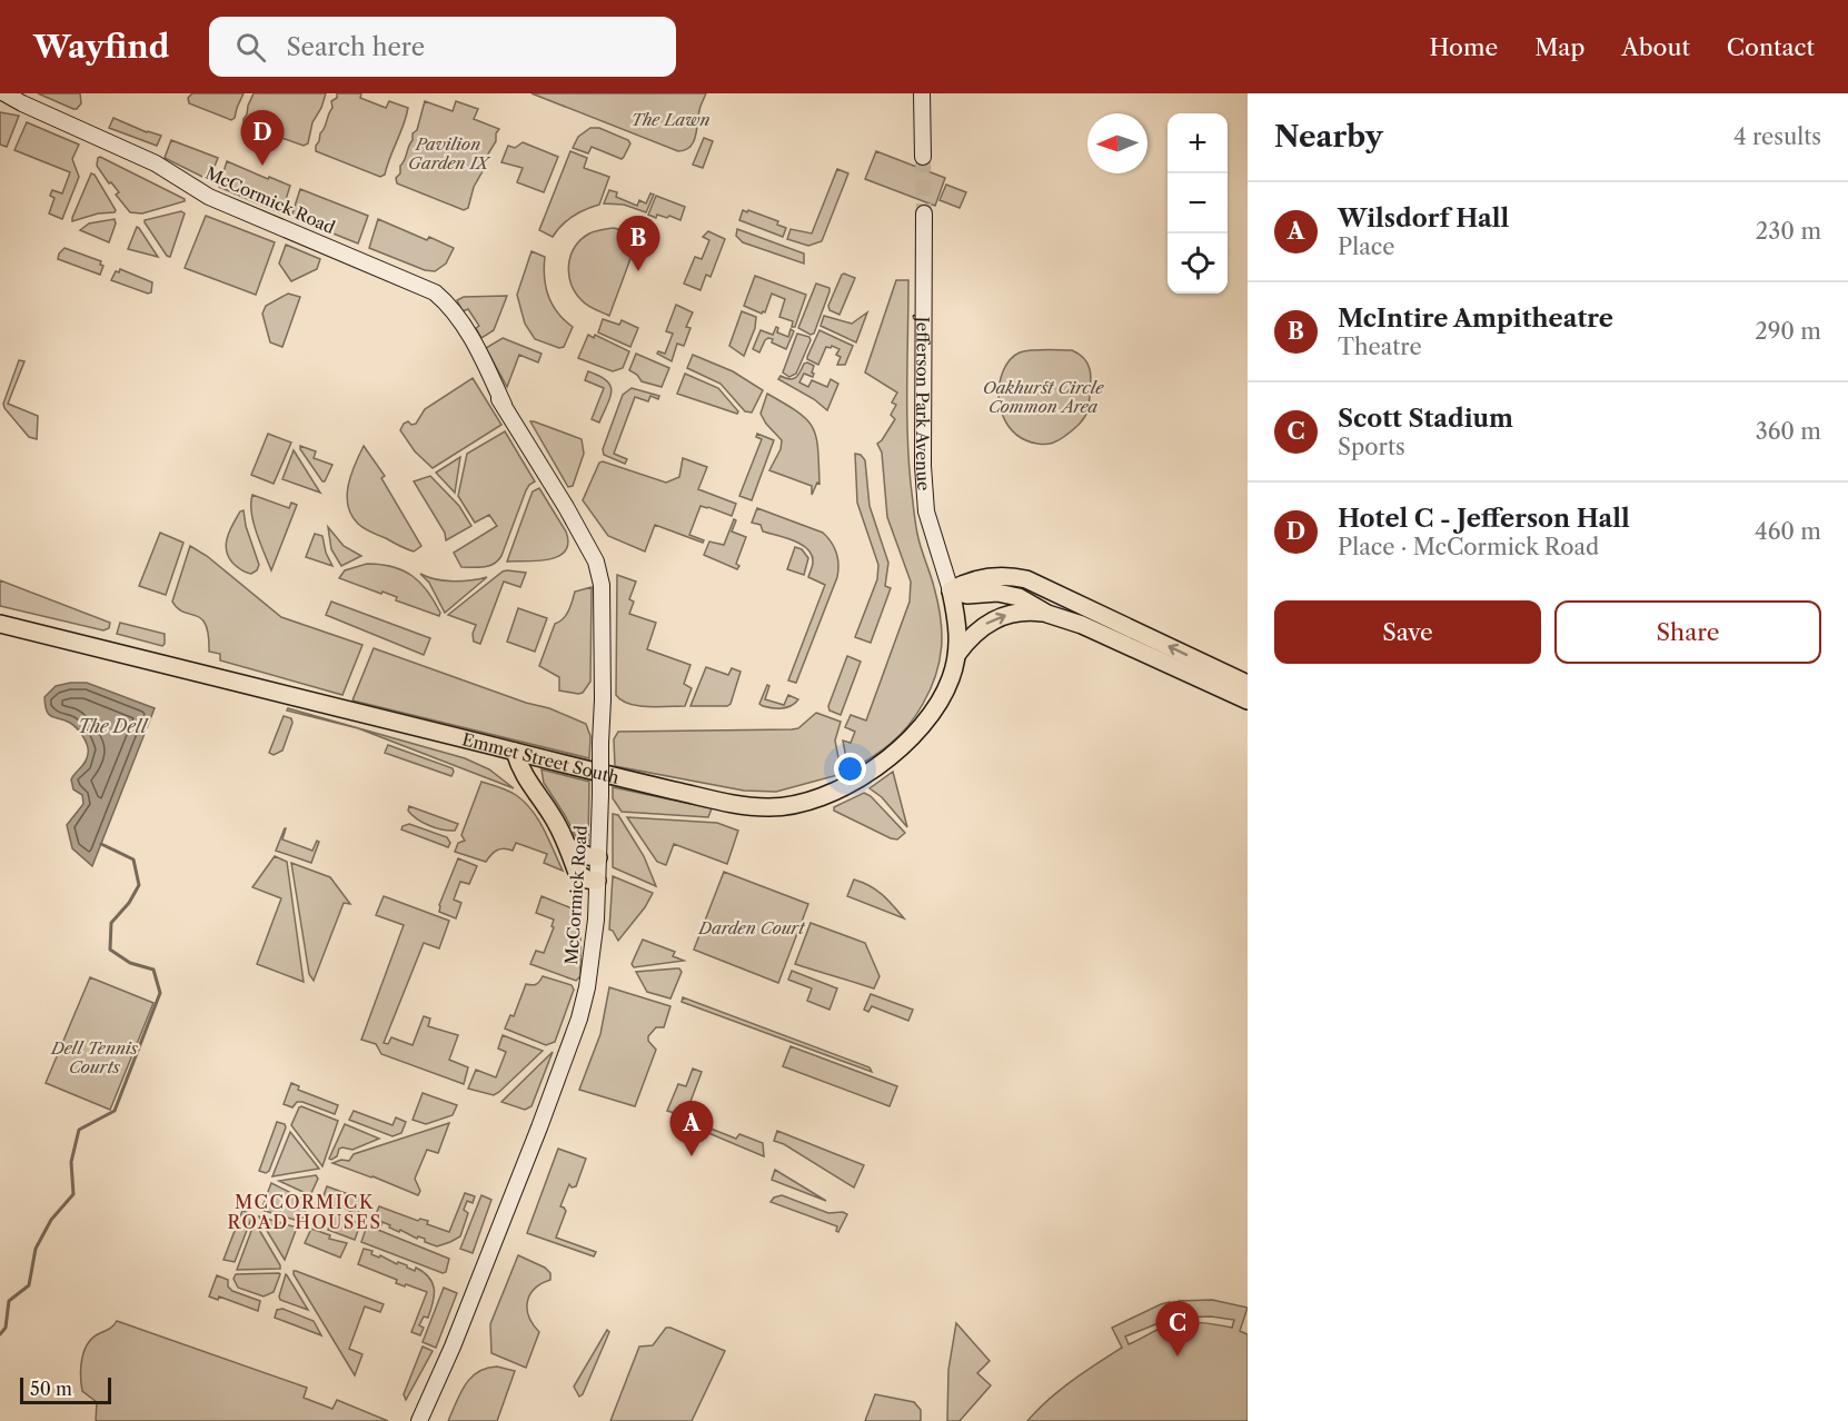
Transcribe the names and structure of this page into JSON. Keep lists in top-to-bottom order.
{
  "streets": {
    "main road": ["Emmet Street South"],
    "street": ["McCormick Road", "Jefferson Park Avenue"]
  },
  "crossings": [
    ["Jefferson Park Avenue", "Emmet Street South"]
  ],
  "districts": ["MCCORMICK ROAD HOUSES"],
  "water": ["The Dell"],
  "parks": [
    "The Lawn",
    "Pavilion Garden IX",
    "Oakhurst Circle Common Area",
    "Darden Court",
    "Dell Tennis Courts"
  ],
  "scale_bar": "50 m",
  "north": "left",
  "page": {
    "header": "Wayfind",
    "search": "Search here",
    "nav": [
      "Home",
      "Map",
      "About",
      "Contact"
    ],
    "heading": ["Nearby", "4 results"],
    "pins": [
      "D",
      "B",
      "A",
      "C"
    ],
    "map_buttons": ["+", "−"],
    "list": [
      {
        "mark": "A",
        "name": "Wilsdorf Hall",
        "note": "Place",
        "value": "230 m"
      },
      {
        "mark": "B",
        "name": "McIntire Ampitheatre",
        "note": "Theatre",
        "value": "290 m"
      },
      {
        "mark": "C",
        "name": "Scott Stadium",
        "note": "Sports",
        "value": "360 m"
      },
      {
        "mark": "D",
        "name": "Hotel C - Jefferson Hall",
        "note": "Place · McCormick Road",
        "value": "460 m"
      }
    ],
    "buttons": ["Save", "Share"],
    "scale": "50 m"
  }
}
